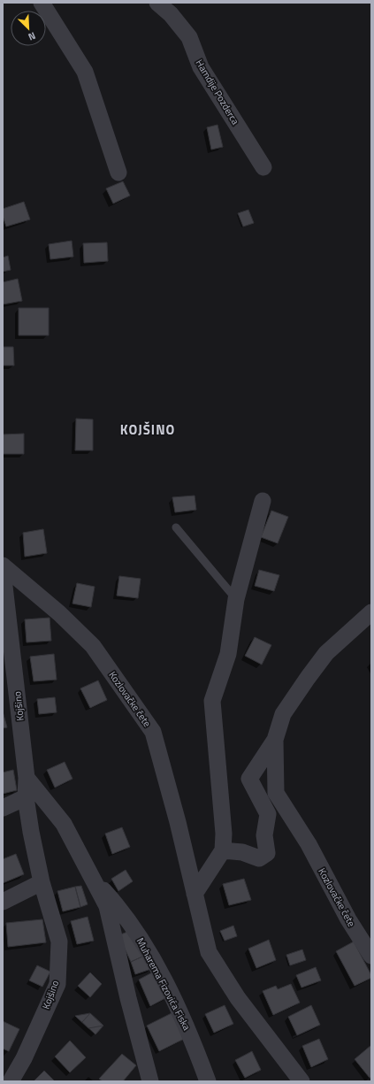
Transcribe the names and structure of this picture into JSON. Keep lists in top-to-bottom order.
{
  "streets": {
    "street": [
      "Hamdije Pozderca",
      "Kozlovačke čete",
      "Kojšino",
      "Muharema Fizovića Fiska"
    ]
  },
  "crossings": [
    ["Kojšino", "Muharema Fizovića Fiska"]
  ],
  "districts": ["KOJŠINO"],
  "north": "bottom right"
}
